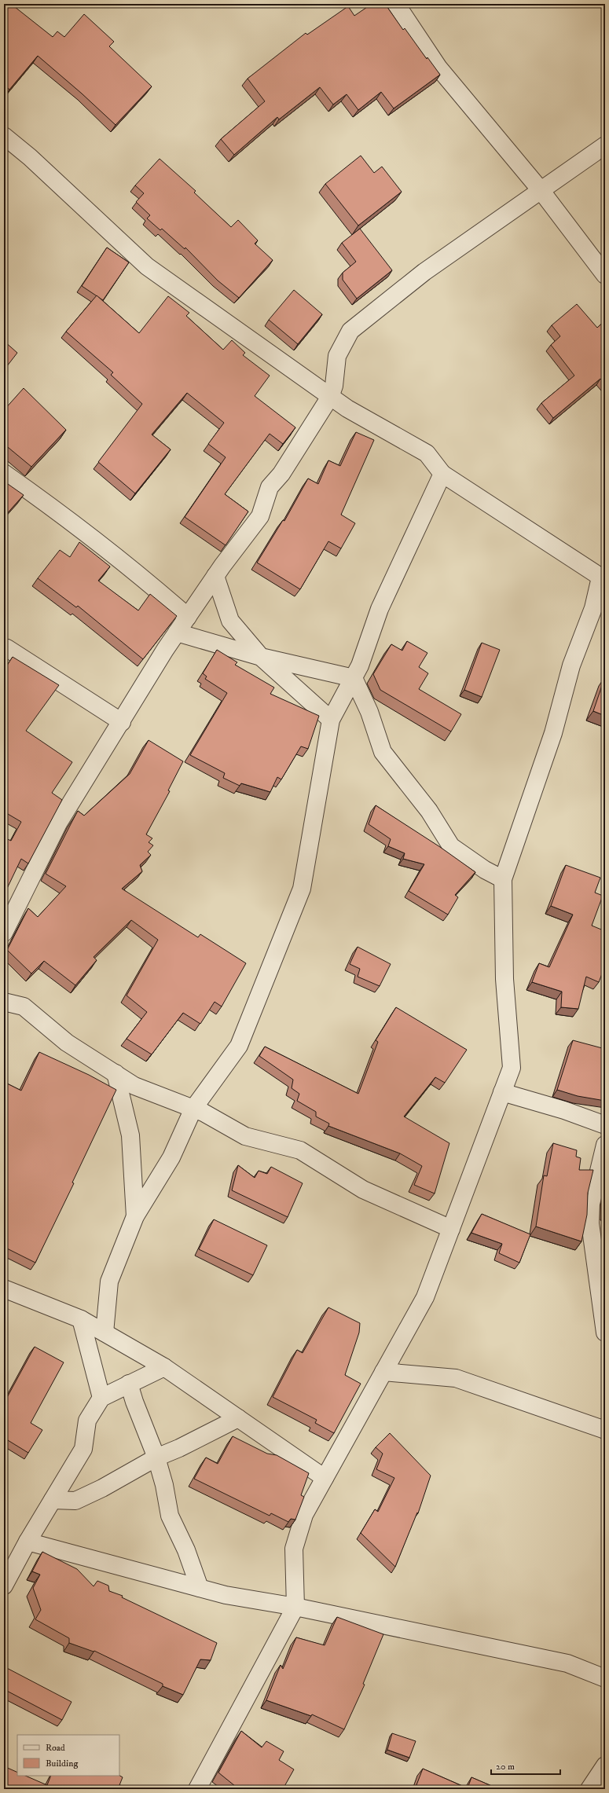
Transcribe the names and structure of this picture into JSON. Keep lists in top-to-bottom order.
{
  "legend": ["Road", "Building"],
  "scale_bar": "20 m"
}
